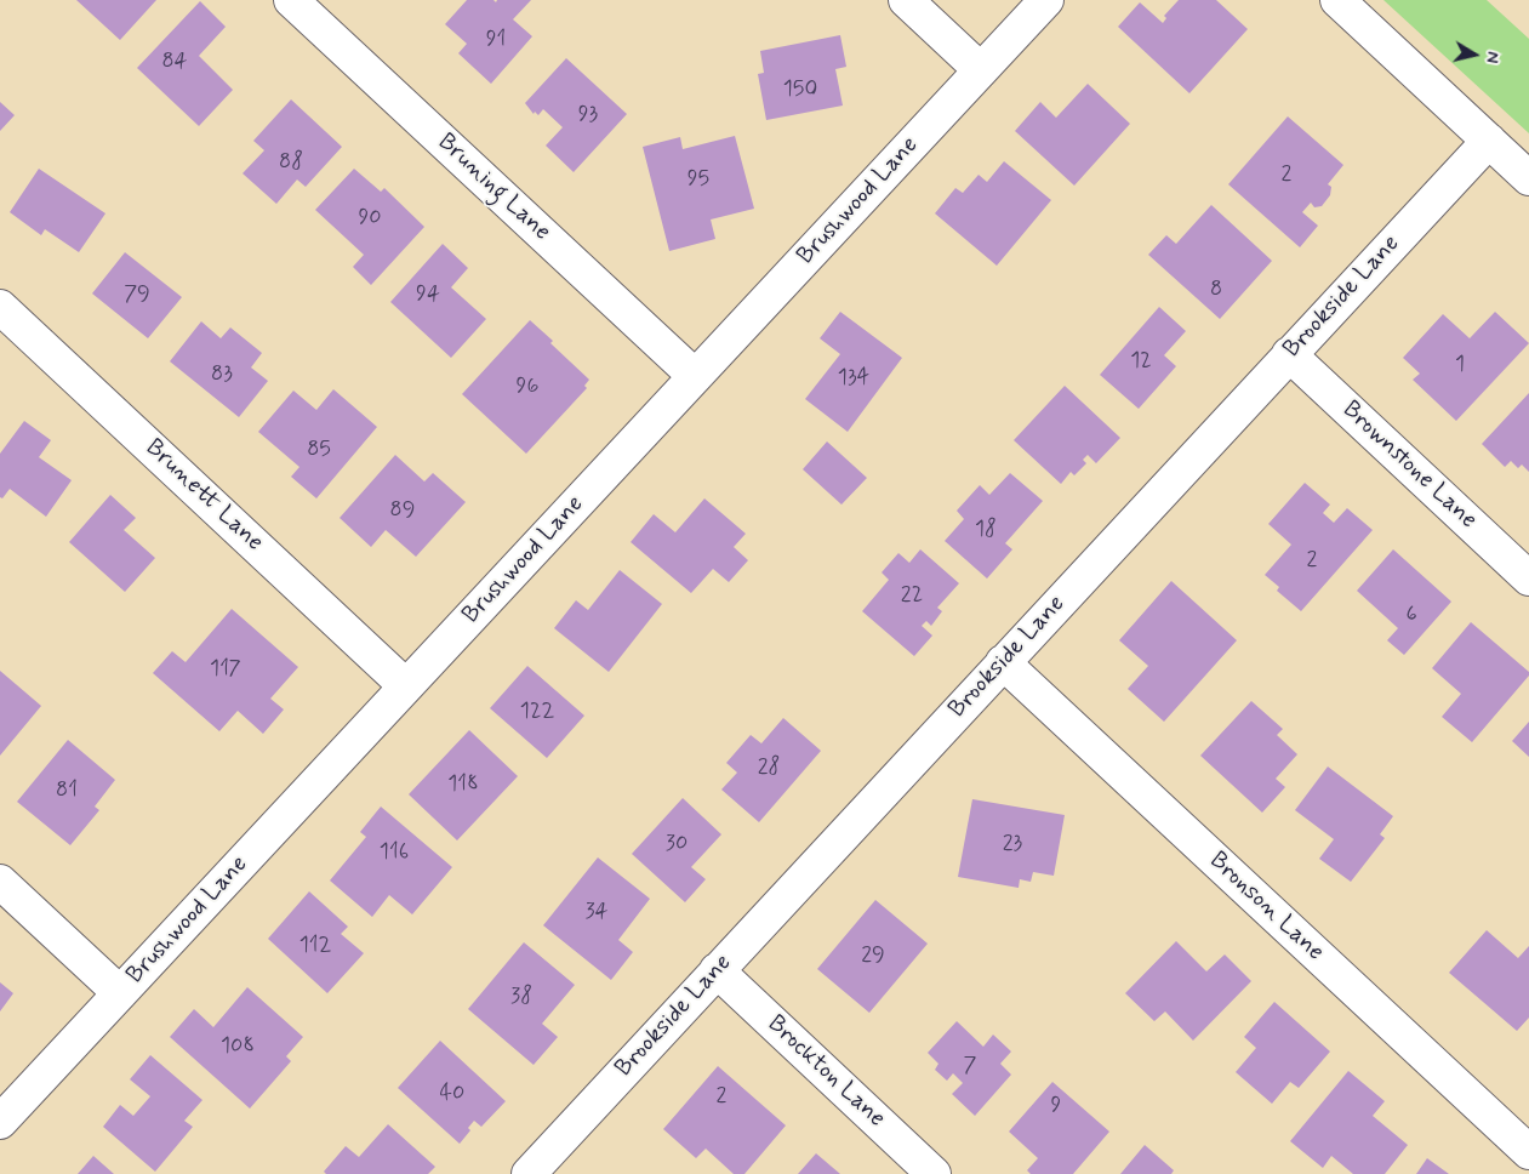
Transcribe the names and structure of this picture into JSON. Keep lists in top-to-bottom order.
{
  "streets": {
    "street": [
      "Bruning Lane",
      "Brushwood Lane",
      "Brookside Lane",
      "Brownstone Lane",
      "Brunett Lane",
      "Bronson Lane",
      "Brockton Lane"
    ]
  },
  "crossings": [
    ["Bruning Lane", "Brushwood Lane"],
    ["Brushwood Lane", "Brunett Lane"],
    ["Brookside Lane", "Brownstone Lane"],
    ["Brookside Lane", "Bronson Lane"],
    ["Brookside Lane", "Brockton Lane"]
  ],
  "house_numbers": [
    "91",
    "84",
    "150",
    "93",
    "88",
    "2",
    "95",
    "90",
    "8",
    "79",
    "94",
    "12",
    "1",
    "83",
    "134",
    "96",
    "85",
    "89",
    "18",
    "2",
    "22",
    "6",
    "117",
    "122",
    "28",
    "118",
    "81",
    "30",
    "23",
    "116",
    "34",
    "112",
    "29",
    "38",
    "108",
    "7",
    "40",
    "2",
    "9"
  ],
  "north": "right"
}
